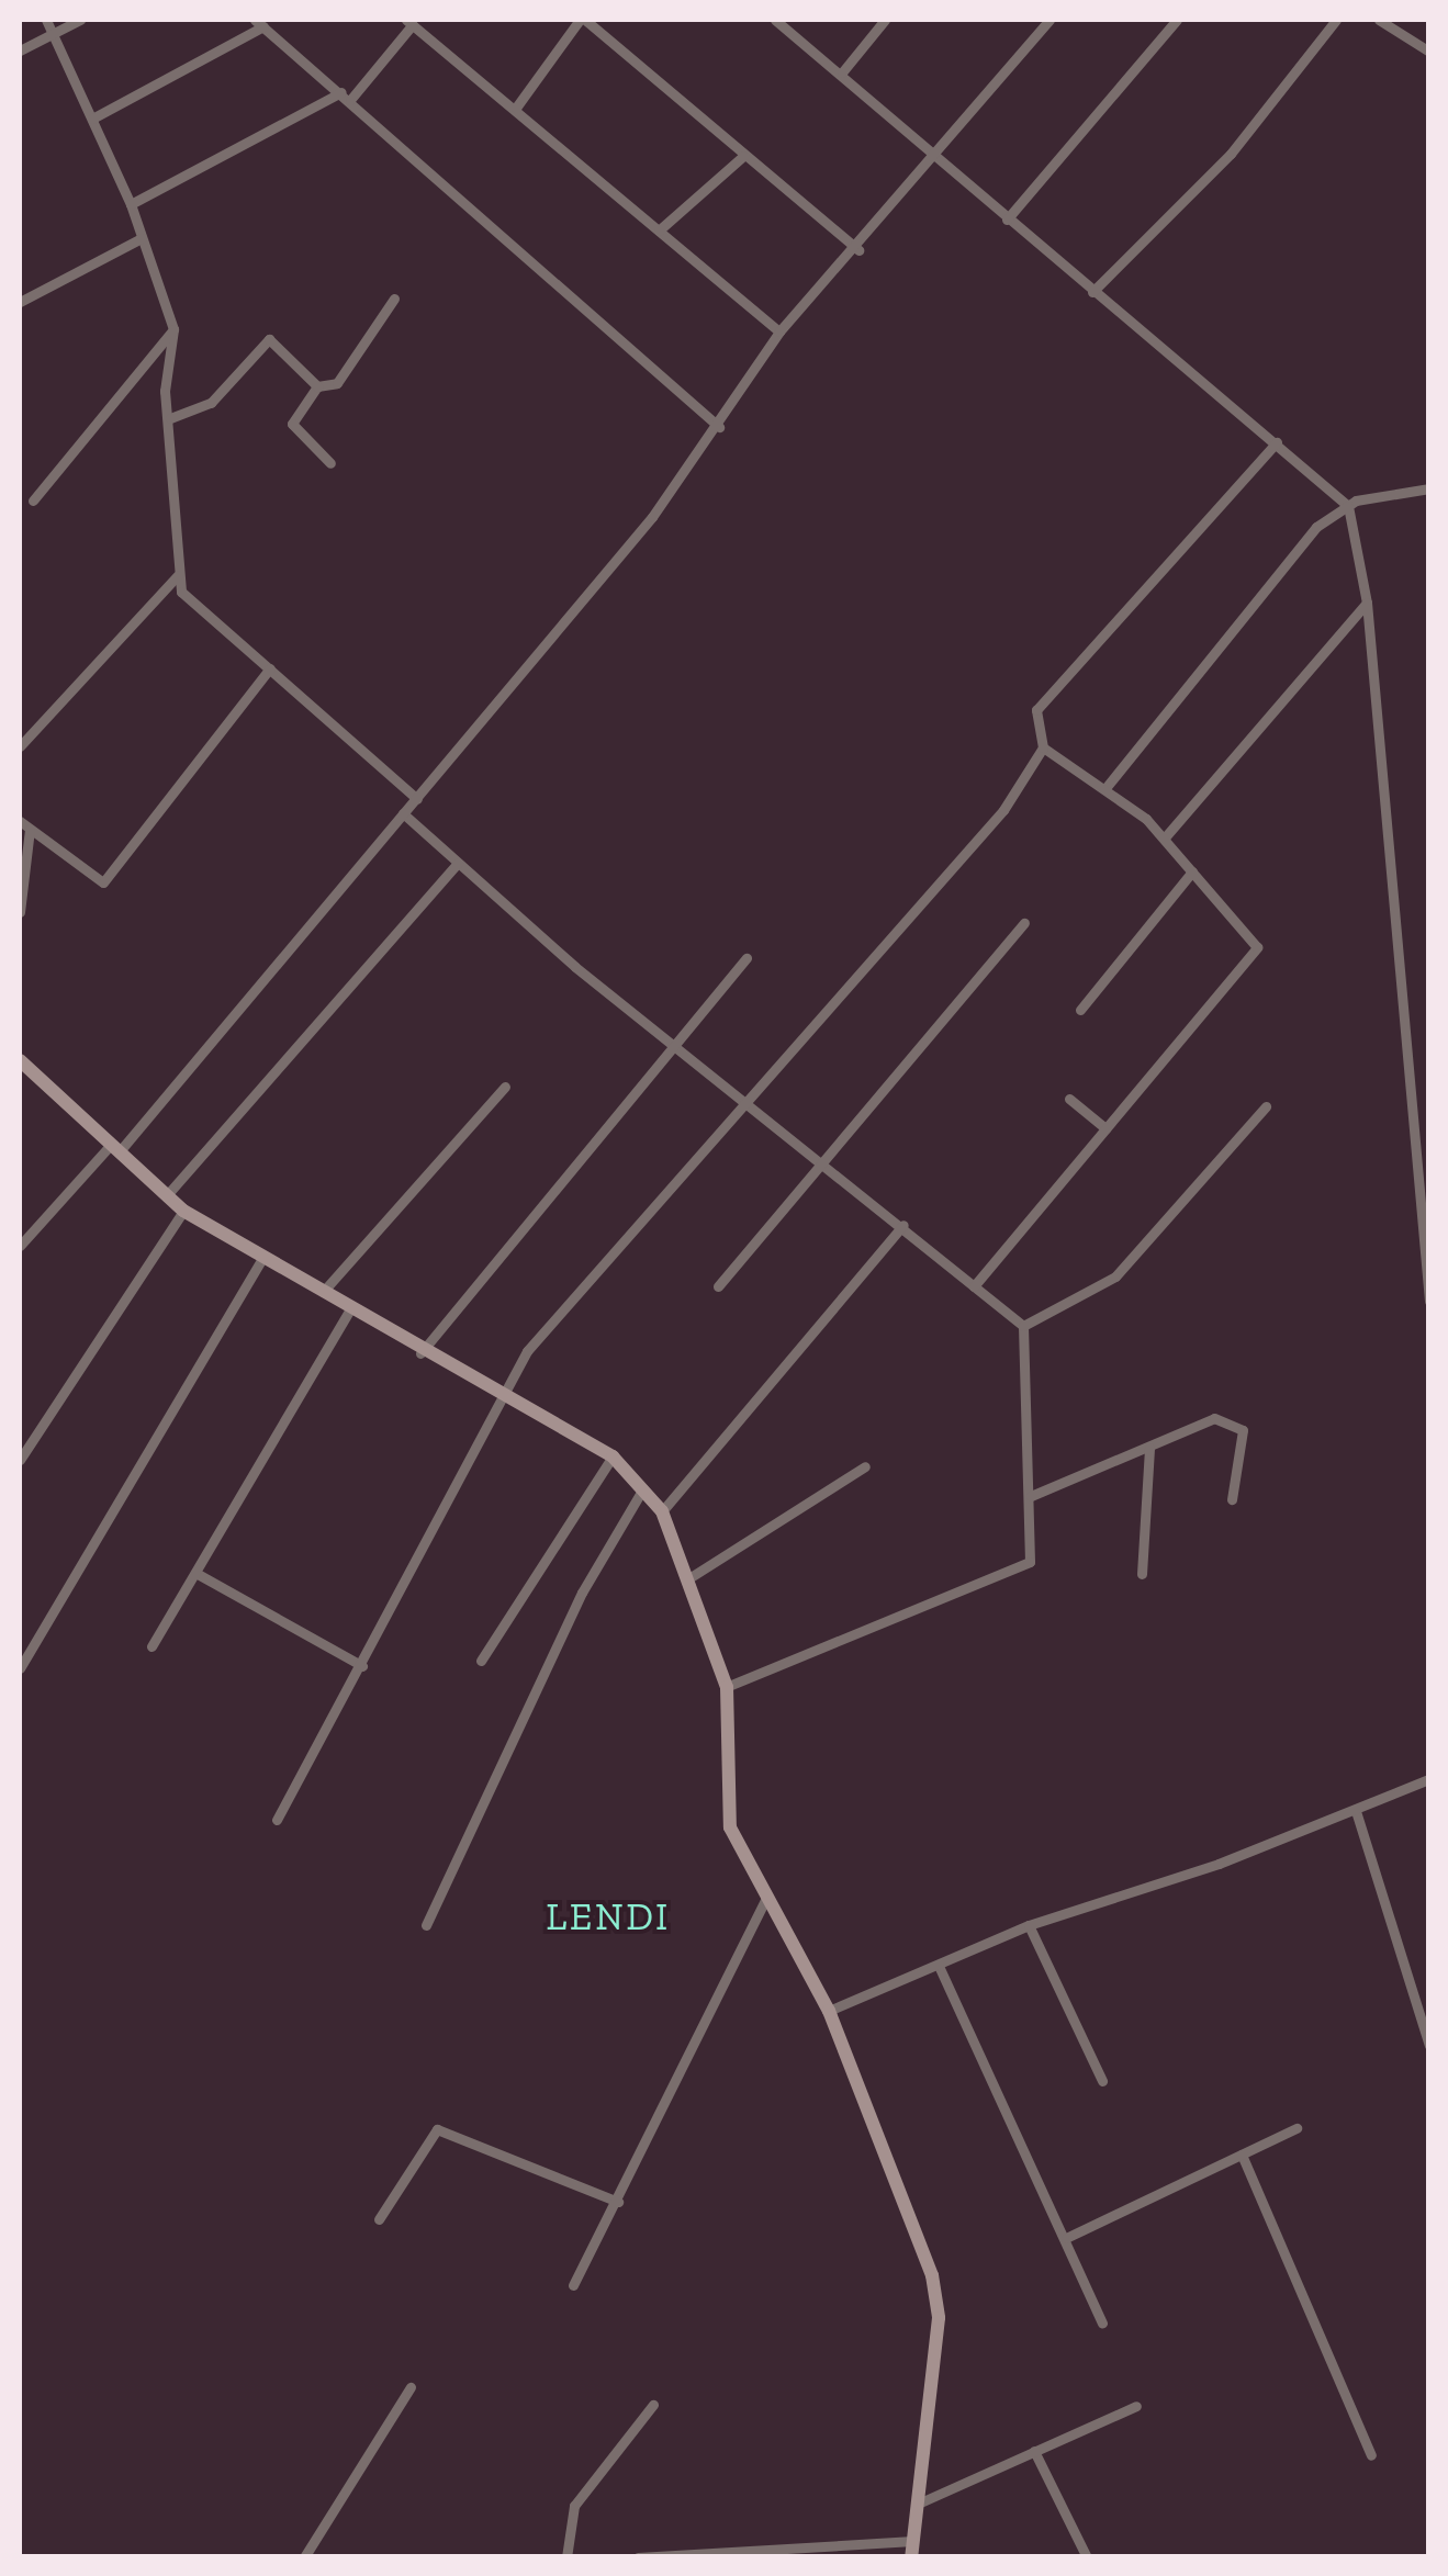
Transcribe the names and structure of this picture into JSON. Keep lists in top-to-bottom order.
{
  "districts": ["LENDI"]
}
